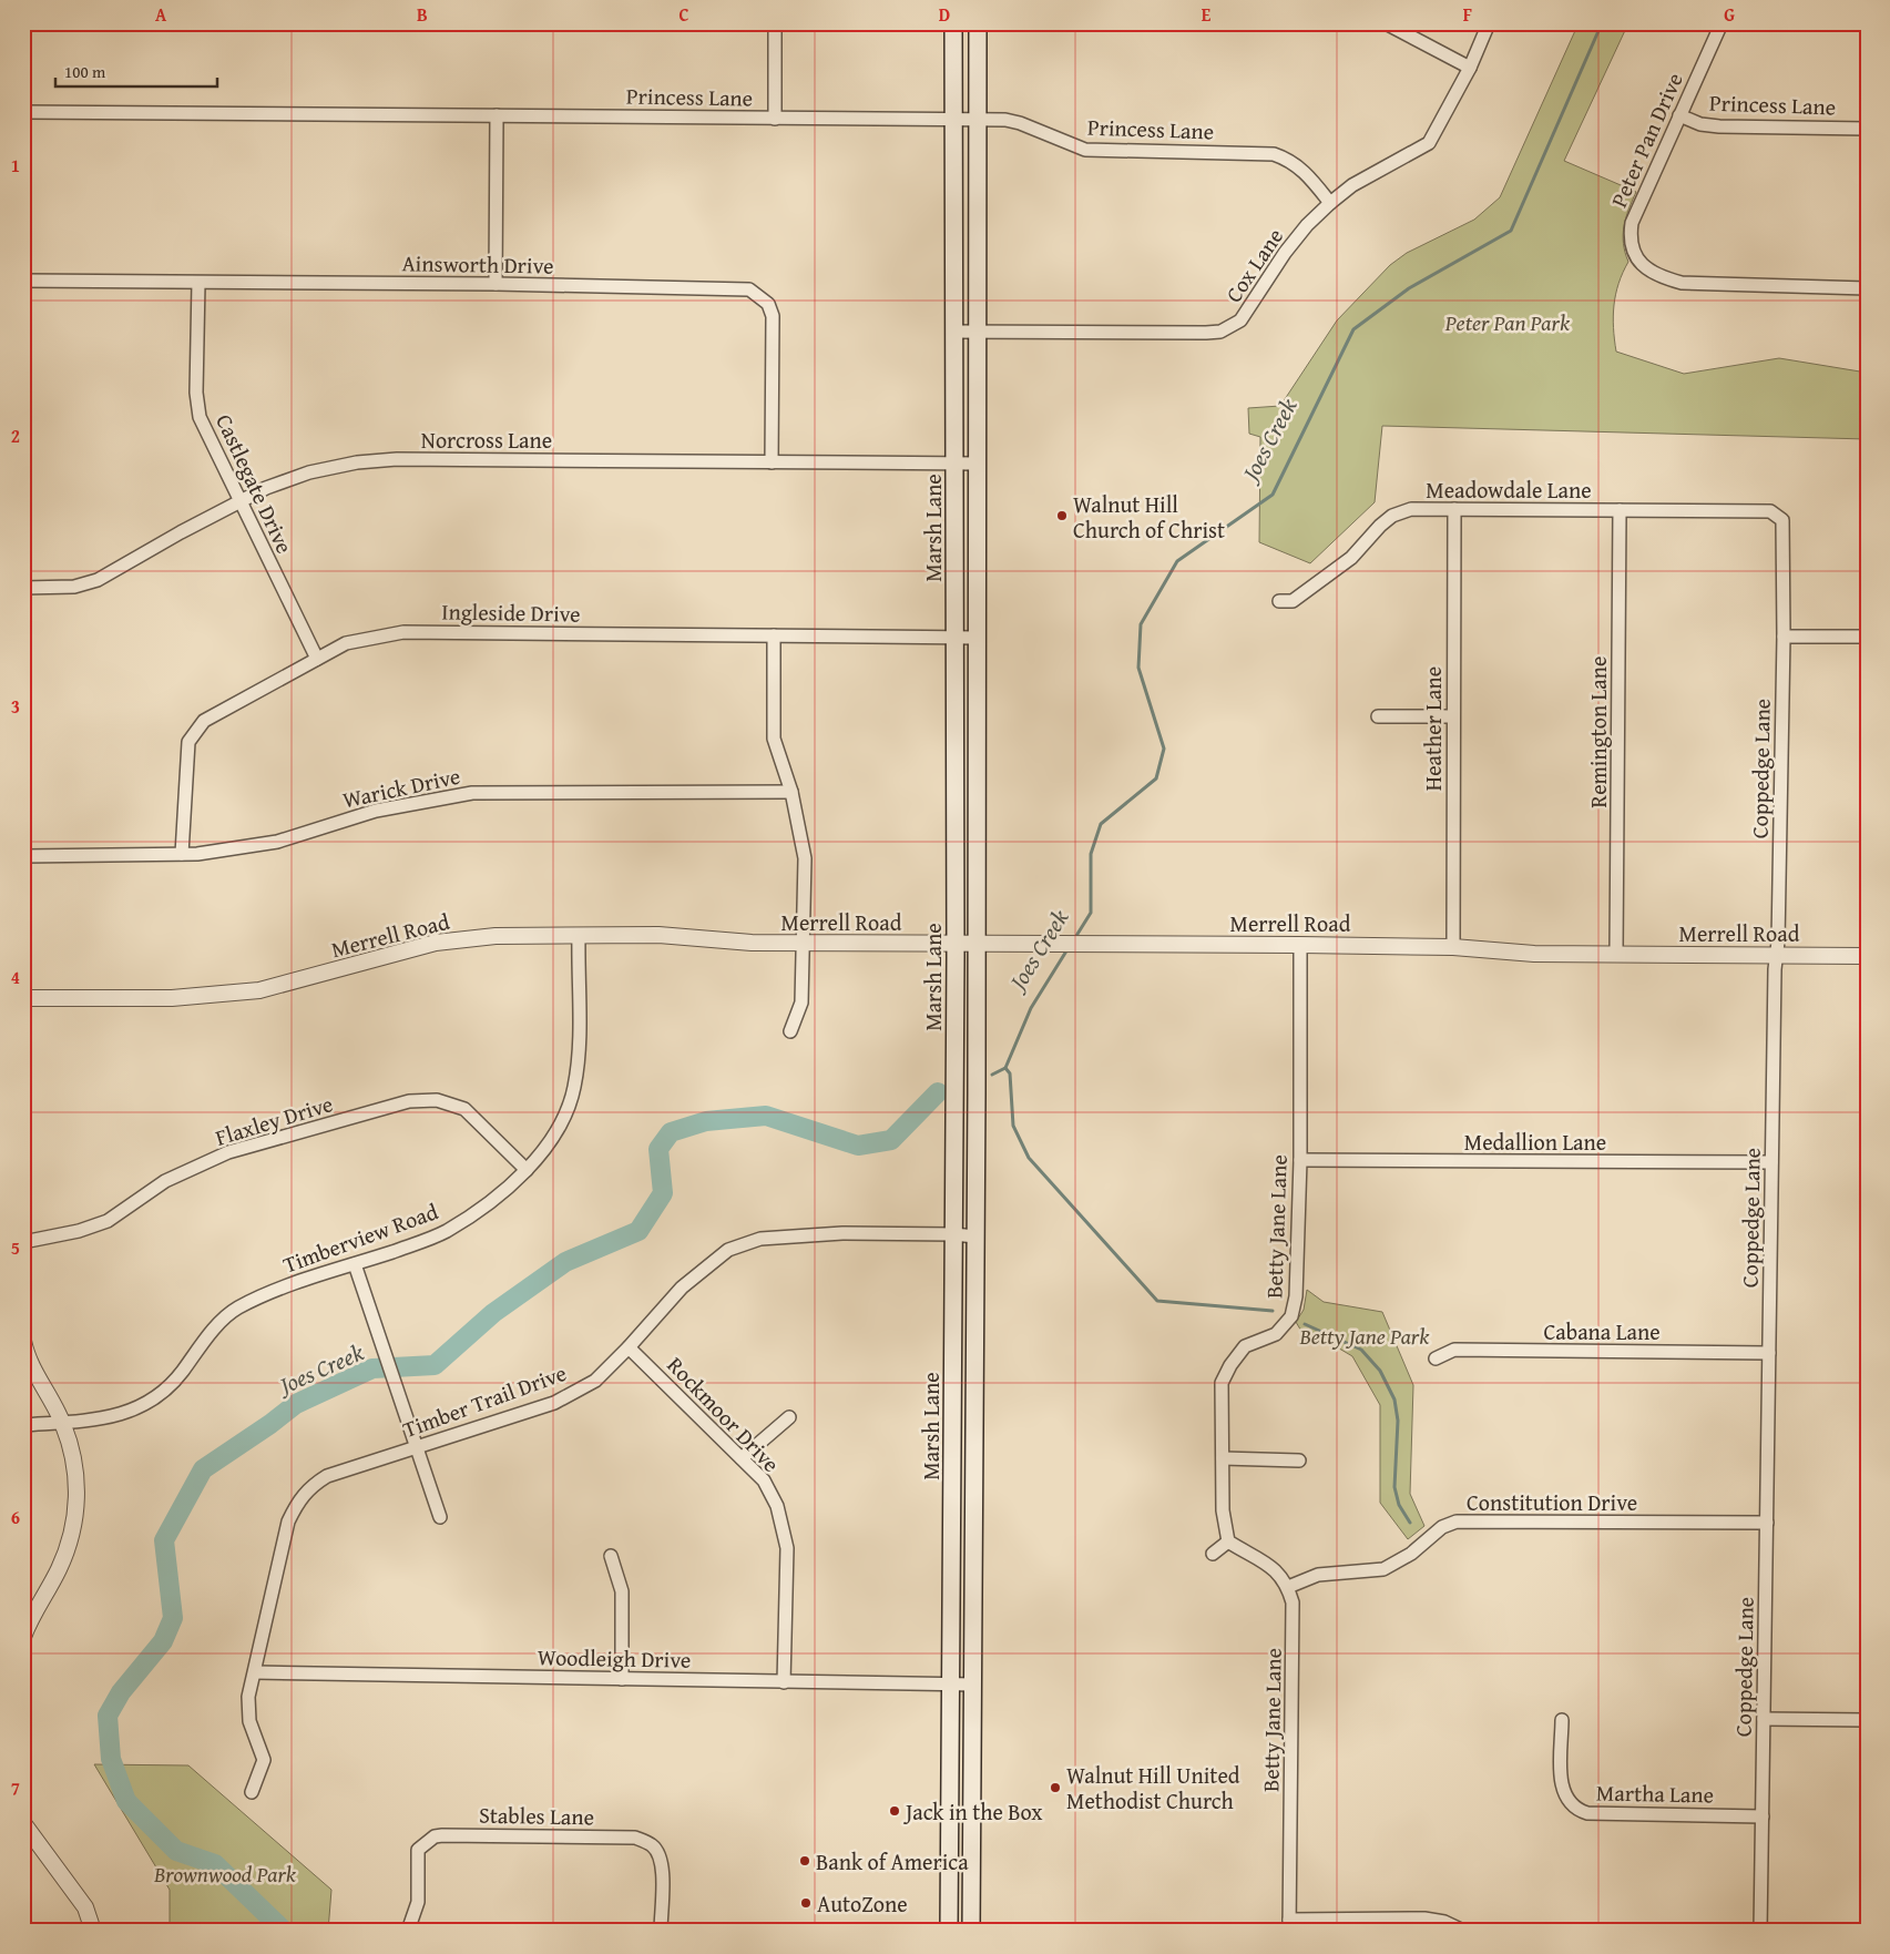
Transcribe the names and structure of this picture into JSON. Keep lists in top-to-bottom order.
{
  "streets": {
    "main road": ["Marsh Lane"],
    "street": [
      "Princess Lane",
      "Peter Pan Drive",
      "Ainsworth Drive",
      "Cox Lane",
      "Norcross Lane",
      "Castlegate Drive",
      "Meadowdale Lane",
      "Ingleside Drive",
      "Heather Lane",
      "Remington Lane",
      "Coppedge Lane",
      "Warick Drive",
      "Merrell Road",
      "Flaxley Drive",
      "Medallion Lane",
      "Betty Jane Lane",
      "Timberview Road",
      "Cabana Lane",
      "Timber Trail Drive",
      "Rockmoor Drive",
      "Constitution Drive",
      "Woodleigh Drive",
      "Martha Lane",
      "Stables Lane"
    ]
  },
  "crossings": [
    ["Princess Lane", "Peter Pan Drive"],
    ["Princess Lane", "Cox Lane"],
    ["Princess Lane", "Marsh Lane"],
    ["Ainsworth Drive", "Norcross Lane"],
    ["Ainsworth Drive", "Castlegate Drive"],
    ["Cox Lane", "Marsh Lane"],
    ["Norcross Lane", "Castlegate Drive"],
    ["Norcross Lane", "Marsh Lane"],
    ["Castlegate Drive", "Ingleside Drive"],
    ["Meadowdale Lane", "Heather Lane"],
    ["Meadowdale Lane", "Remington Lane"],
    ["Meadowdale Lane", "Coppedge Lane"],
    ["Marsh Lane", "Ingleside Drive"],
    ["Marsh Lane", "Merrell Road"],
    ["Marsh Lane", "Timber Trail Drive"],
    ["Marsh Lane", "Woodleigh Drive"],
    ["Ingleside Drive", "Warick Drive"],
    ["Heather Lane", "Merrell Road"],
    ["Remington Lane", "Merrell Road"],
    ["Coppedge Lane", "Merrell Road"],
    ["Coppedge Lane", "Medallion Lane"],
    ["Coppedge Lane", "Cabana Lane"],
    ["Coppedge Lane", "Constitution Drive"],
    ["Coppedge Lane", "Martha Lane"],
    ["Merrell Road", "Betty Jane Lane"],
    ["Merrell Road", "Timberview Road"],
    ["Flaxley Drive", "Timberview Road"],
    ["Medallion Lane", "Betty Jane Lane"],
    ["Betty Jane Lane", "Constitution Drive"],
    ["Timber Trail Drive", "Rockmoor Drive"],
    ["Timber Trail Drive", "Woodleigh Drive"],
    ["Rockmoor Drive", "Woodleigh Drive"]
  ],
  "water": ["Joes Creek"],
  "parks": ["Peter Pan Park", "Betty Jane Park", "Brownwood Park"],
  "places": [
    "Walnut Hill Church of Christ",
    "Walnut Hill United Methodist Church",
    "Jack in the Box",
    "Bank of America",
    "AutoZone"
  ],
  "scale_bar": "100 m",
  "grid": {
    "columns": [
      "A",
      "B",
      "C",
      "D",
      "E",
      "F",
      "G"
    ],
    "rows": [
      "1",
      "2",
      "3",
      "4",
      "5",
      "6",
      "7"
    ]
  }
}
